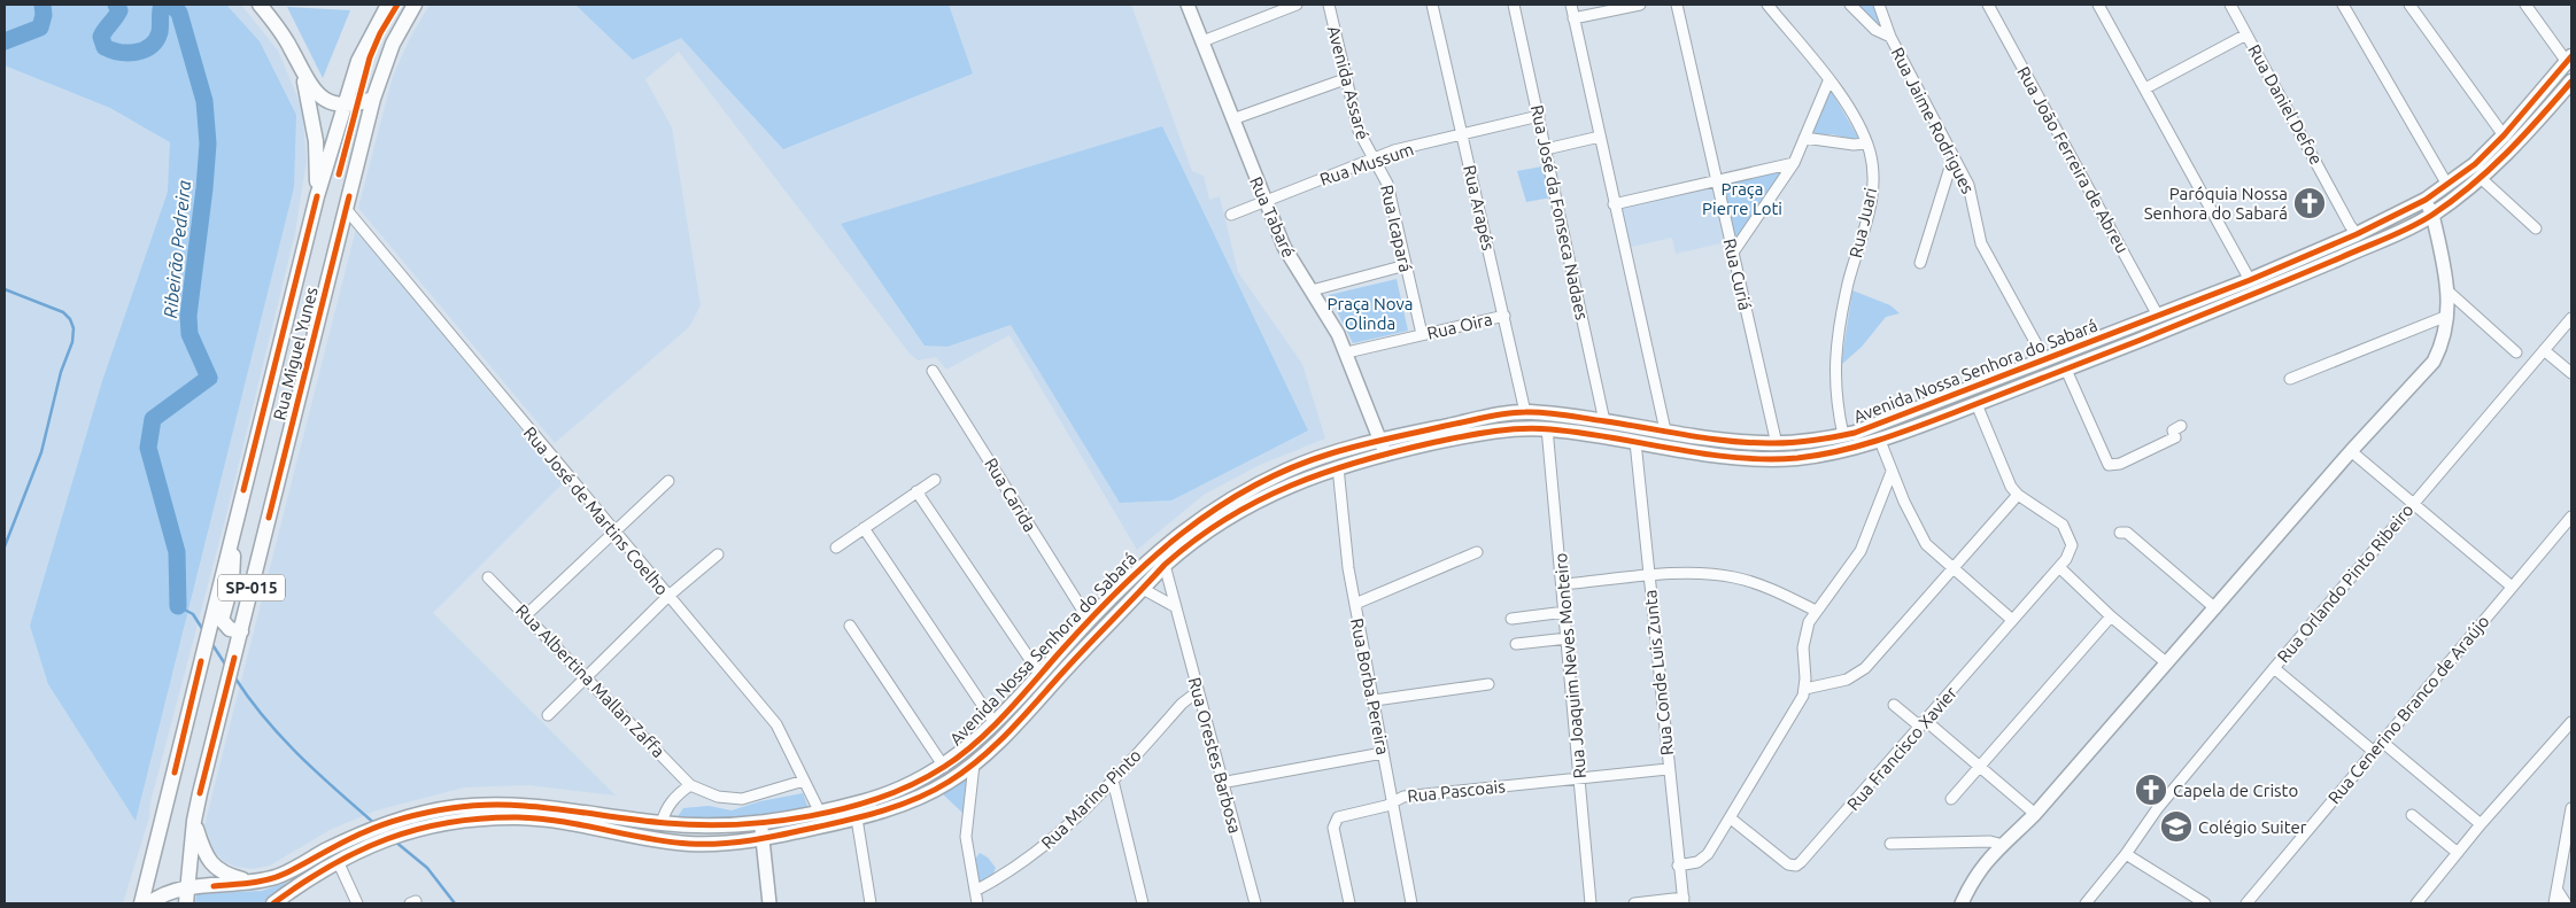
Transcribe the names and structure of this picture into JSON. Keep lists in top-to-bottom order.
{
  "streets": {
    "main road": ["Rua Miguel Yunes", "Avenida Nossa Senhora do Sabará", "SP-015"],
    "street": [
      "Avenida Assaré",
      "Rua Daniel Defoe",
      "Rua Jaime Rodrigues",
      "Rua João Ferreira de Abreu",
      "Rua Mussum",
      "Rua Arapés",
      "Rua José da Fonseca Nadaes",
      "Rua Tabaré",
      "Rua Juari",
      "Rua Icapará",
      "Rua Curiá",
      "Rua Oira",
      "Rua Carida",
      "Rua José de Martins Coelho",
      "Rua Orlando Pinto Ribeiro",
      "Rua Joaquim Neves Monteiro",
      "Rua Conde Luis Zunta",
      "Rua Albertina Mallan Zaffa",
      "Rua Borba Pereira",
      "Rua Cenerino Branco de Araújo",
      "Rua Francisco Xavier",
      "Rua Orestes Barbosa",
      "Rua Pascoais",
      "Rua Marino Pinto"
    ]
  },
  "crossings": [
    ["Avenida Assaré", "Rua Mussum"],
    ["Avenida Assaré", "Rua Icapará"],
    ["Rua Daniel Defoe", "Avenida Nossa Senhora do Sabará"],
    ["Rua Jaime Rodrigues", "Avenida Nossa Senhora do Sabará"],
    ["Rua João Ferreira de Abreu", "Avenida Nossa Senhora do Sabará"],
    ["Rua Mussum", "Rua Arapés"],
    ["Rua Mussum", "Rua José da Fonseca Nadaes"],
    ["Rua Mussum", "Rua Tabaré"],
    ["Rua Mussum", "Rua Icapará"],
    ["Rua Arapés", "Rua Oira"],
    ["Rua Arapés", "Avenida Nossa Senhora do Sabará"],
    ["Rua José da Fonseca Nadaes", "Avenida Nossa Senhora do Sabará"],
    ["Rua Tabaré", "Rua Oira"],
    ["Rua Tabaré", "Avenida Nossa Senhora do Sabará"],
    ["Rua Juari", "Avenida Nossa Senhora do Sabará"],
    ["Rua Icapará", "Rua Oira"],
    ["Rua Curiá", "Avenida Nossa Senhora do Sabará"],
    ["Rua Miguel Yunes", "Avenida Nossa Senhora do Sabará"],
    ["Rua Miguel Yunes", "Rua José de Martins Coelho"],
    ["Avenida Nossa Senhora do Sabará", "Rua Carida"],
    ["Avenida Nossa Senhora do Sabará", "Rua José de Martins Coelho"],
    ["Avenida Nossa Senhora do Sabará", "Rua Joaquim Neves Monteiro"],
    ["Avenida Nossa Senhora do Sabará", "Rua Conde Luis Zunta"],
    ["Avenida Nossa Senhora do Sabará", "Rua Borba Pereira"],
    ["Avenida Nossa Senhora do Sabará", "Rua Orestes Barbosa"],
    ["Rua Joaquim Neves Monteiro", "Rua Pascoais"],
    ["Rua Conde Luis Zunta", "Rua Pascoais"],
    ["Rua Borba Pereira", "Rua Pascoais"],
    ["Rua Orestes Barbosa", "Rua Marino Pinto"]
  ],
  "water": ["Ribeirão Pedreira"],
  "parks": ["Praça Pierre Loti", "Praça Nova Olinda"],
  "places": {
    "church": ["Paróquia Nossa Senhora do Sabará", "Capela de Cristo"],
    "school or university": ["Colégio Suiter"]
  }
}
